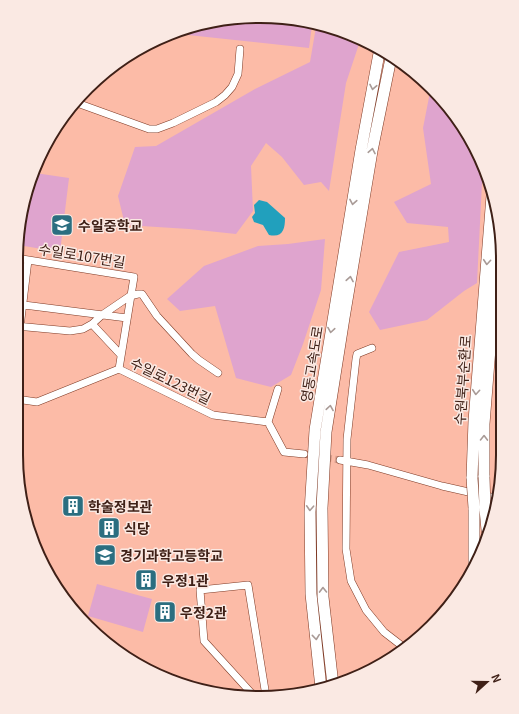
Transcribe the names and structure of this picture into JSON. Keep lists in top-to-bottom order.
{
  "streets": {
    "highway": ["영동고속도로", "수원북부순환로"],
    "street": ["수일로107번길", "수일로123번길"]
  },
  "crossings": [
    ["수일로107번길", "수일로123번길"]
  ],
  "places": {
    "school or university": ["수일중학교", "경기과학고등학교"],
    "building": [
      "학술정보관",
      "식당",
      "우정1관",
      "우정2관"
    ]
  },
  "north": "right"
}
